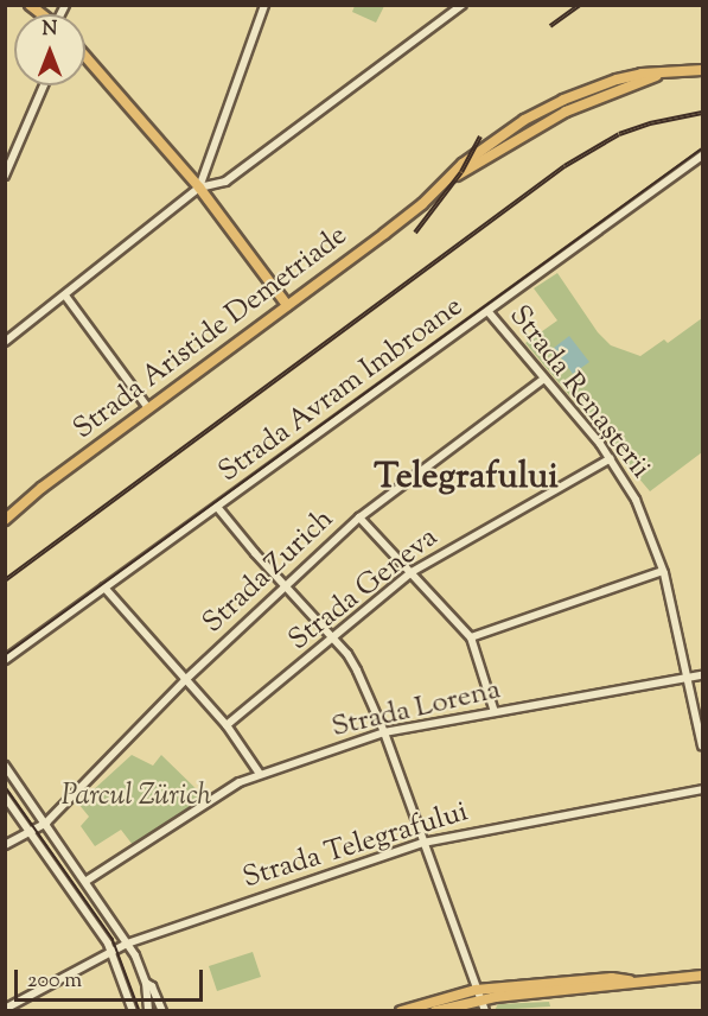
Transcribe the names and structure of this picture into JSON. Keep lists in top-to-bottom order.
{
  "streets": {
    "main road": ["Strada Aristide Demetriade"],
    "street": [
      "Strada Avram Imbroane",
      "Strada Renașterii",
      "Strada Zurich",
      "Strada Geneva",
      "Strada Lorena",
      "Strada Telegrafului"
    ]
  },
  "crossings": [
    ["Strada Avram Imbroane", "Strada Renașterii"],
    ["Strada Renașterii", "Strada Zurich"],
    ["Strada Renașterii", "Strada Geneva"],
    ["Strada Renașterii", "Strada Lorena"]
  ],
  "districts": ["Telegrafului"],
  "parks": ["Parcul Zürich"],
  "scale_bar": "200 m",
  "north": "top"
}
